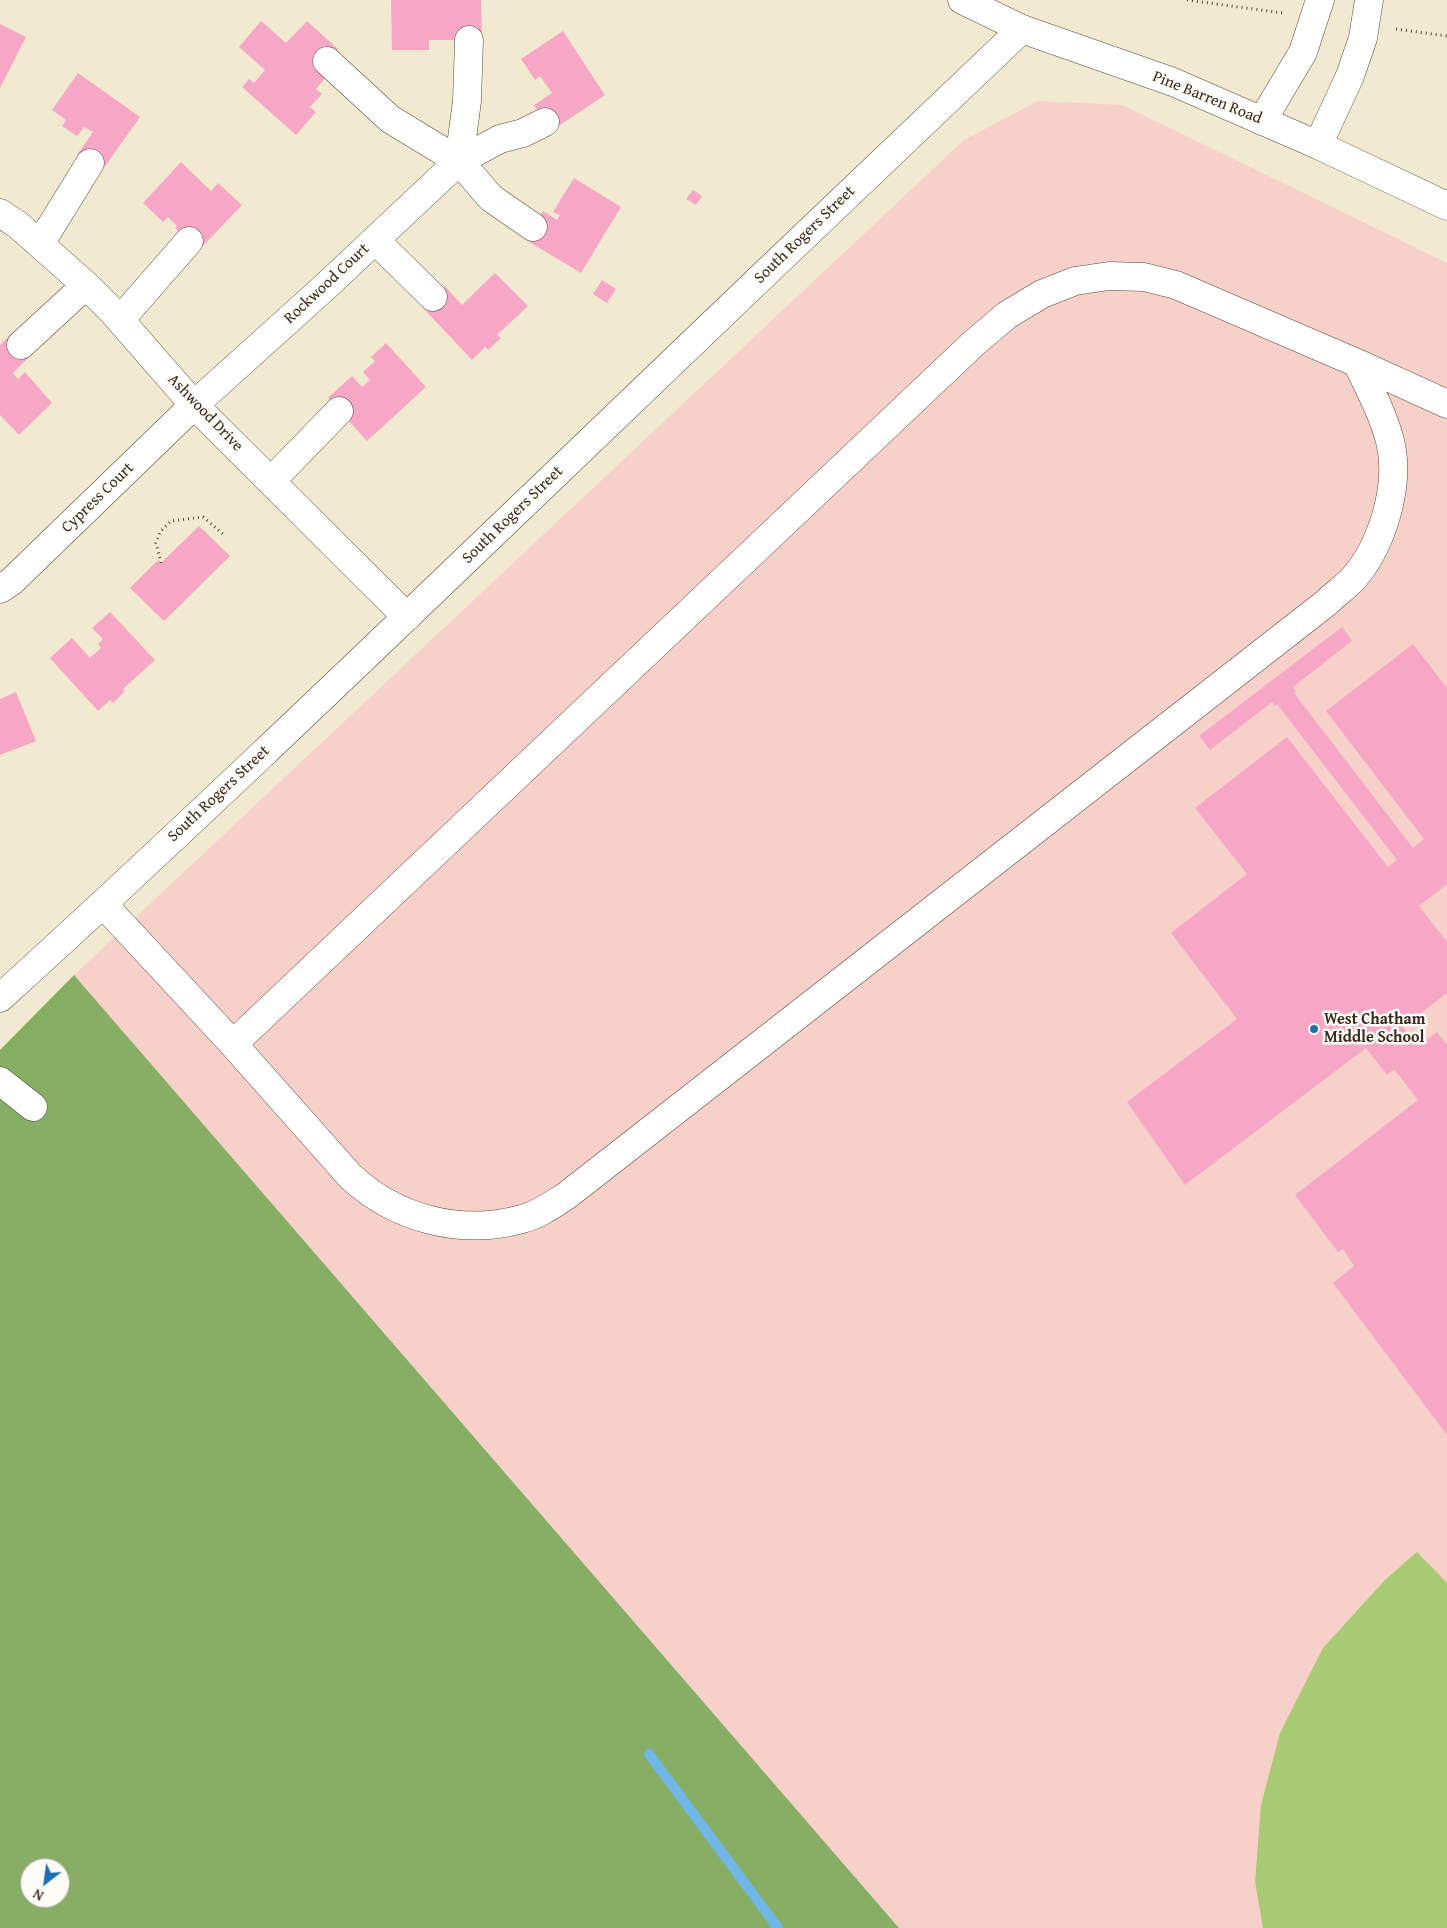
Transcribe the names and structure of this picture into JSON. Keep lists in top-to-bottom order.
{
  "streets": {
    "street": [
      "Pine Barren Road",
      "South Rogers Street",
      "Rockwood Court",
      "Ashwood Drive",
      "Cypress Court"
    ]
  },
  "crossings": [
    ["Pine Barren Road", "South Rogers Street"],
    ["South Rogers Street", "Ashwood Drive"],
    ["Rockwood Court", "Ashwood Drive"],
    ["Rockwood Court", "Cypress Court"],
    ["Ashwood Drive", "Cypress Court"]
  ],
  "places": ["West Chatham Middle School"],
  "north": "bottom left"
}
